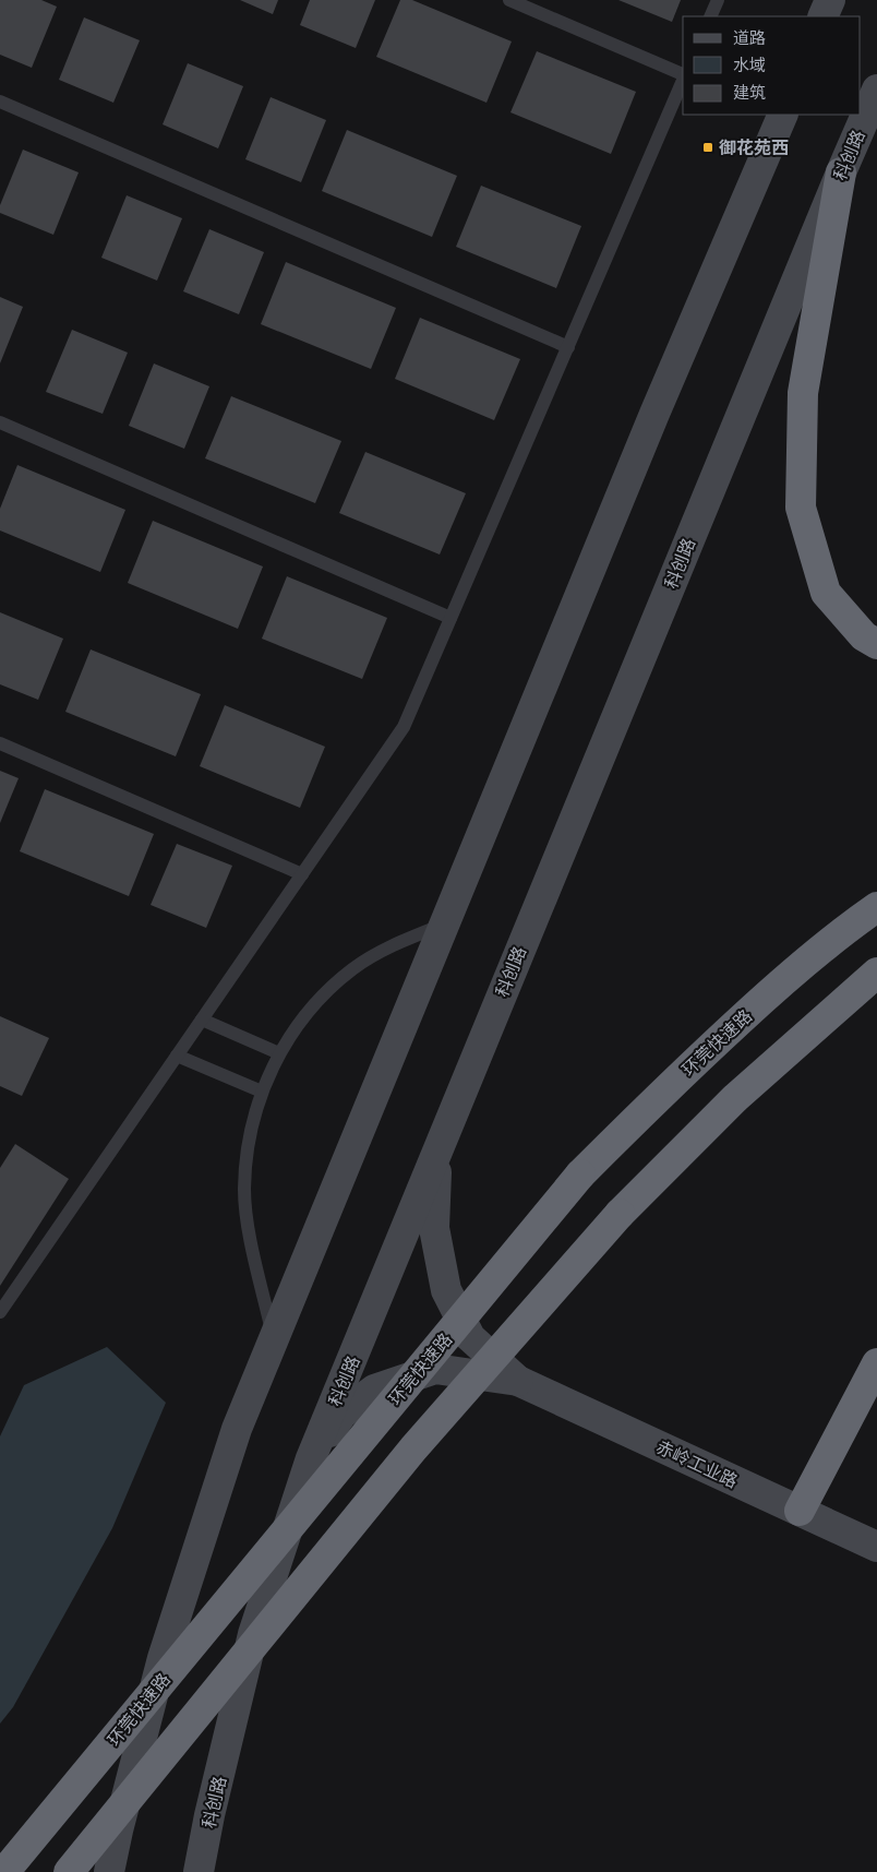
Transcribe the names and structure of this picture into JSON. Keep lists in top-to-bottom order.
{
  "streets": {
    "highway": ["环莞快速路"],
    "main road": ["科创路", "赤岭工业路"]
  },
  "places": {
    "transit": ["御花苑西"]
  },
  "legend": ["道路", "水域", "建筑"]
}
